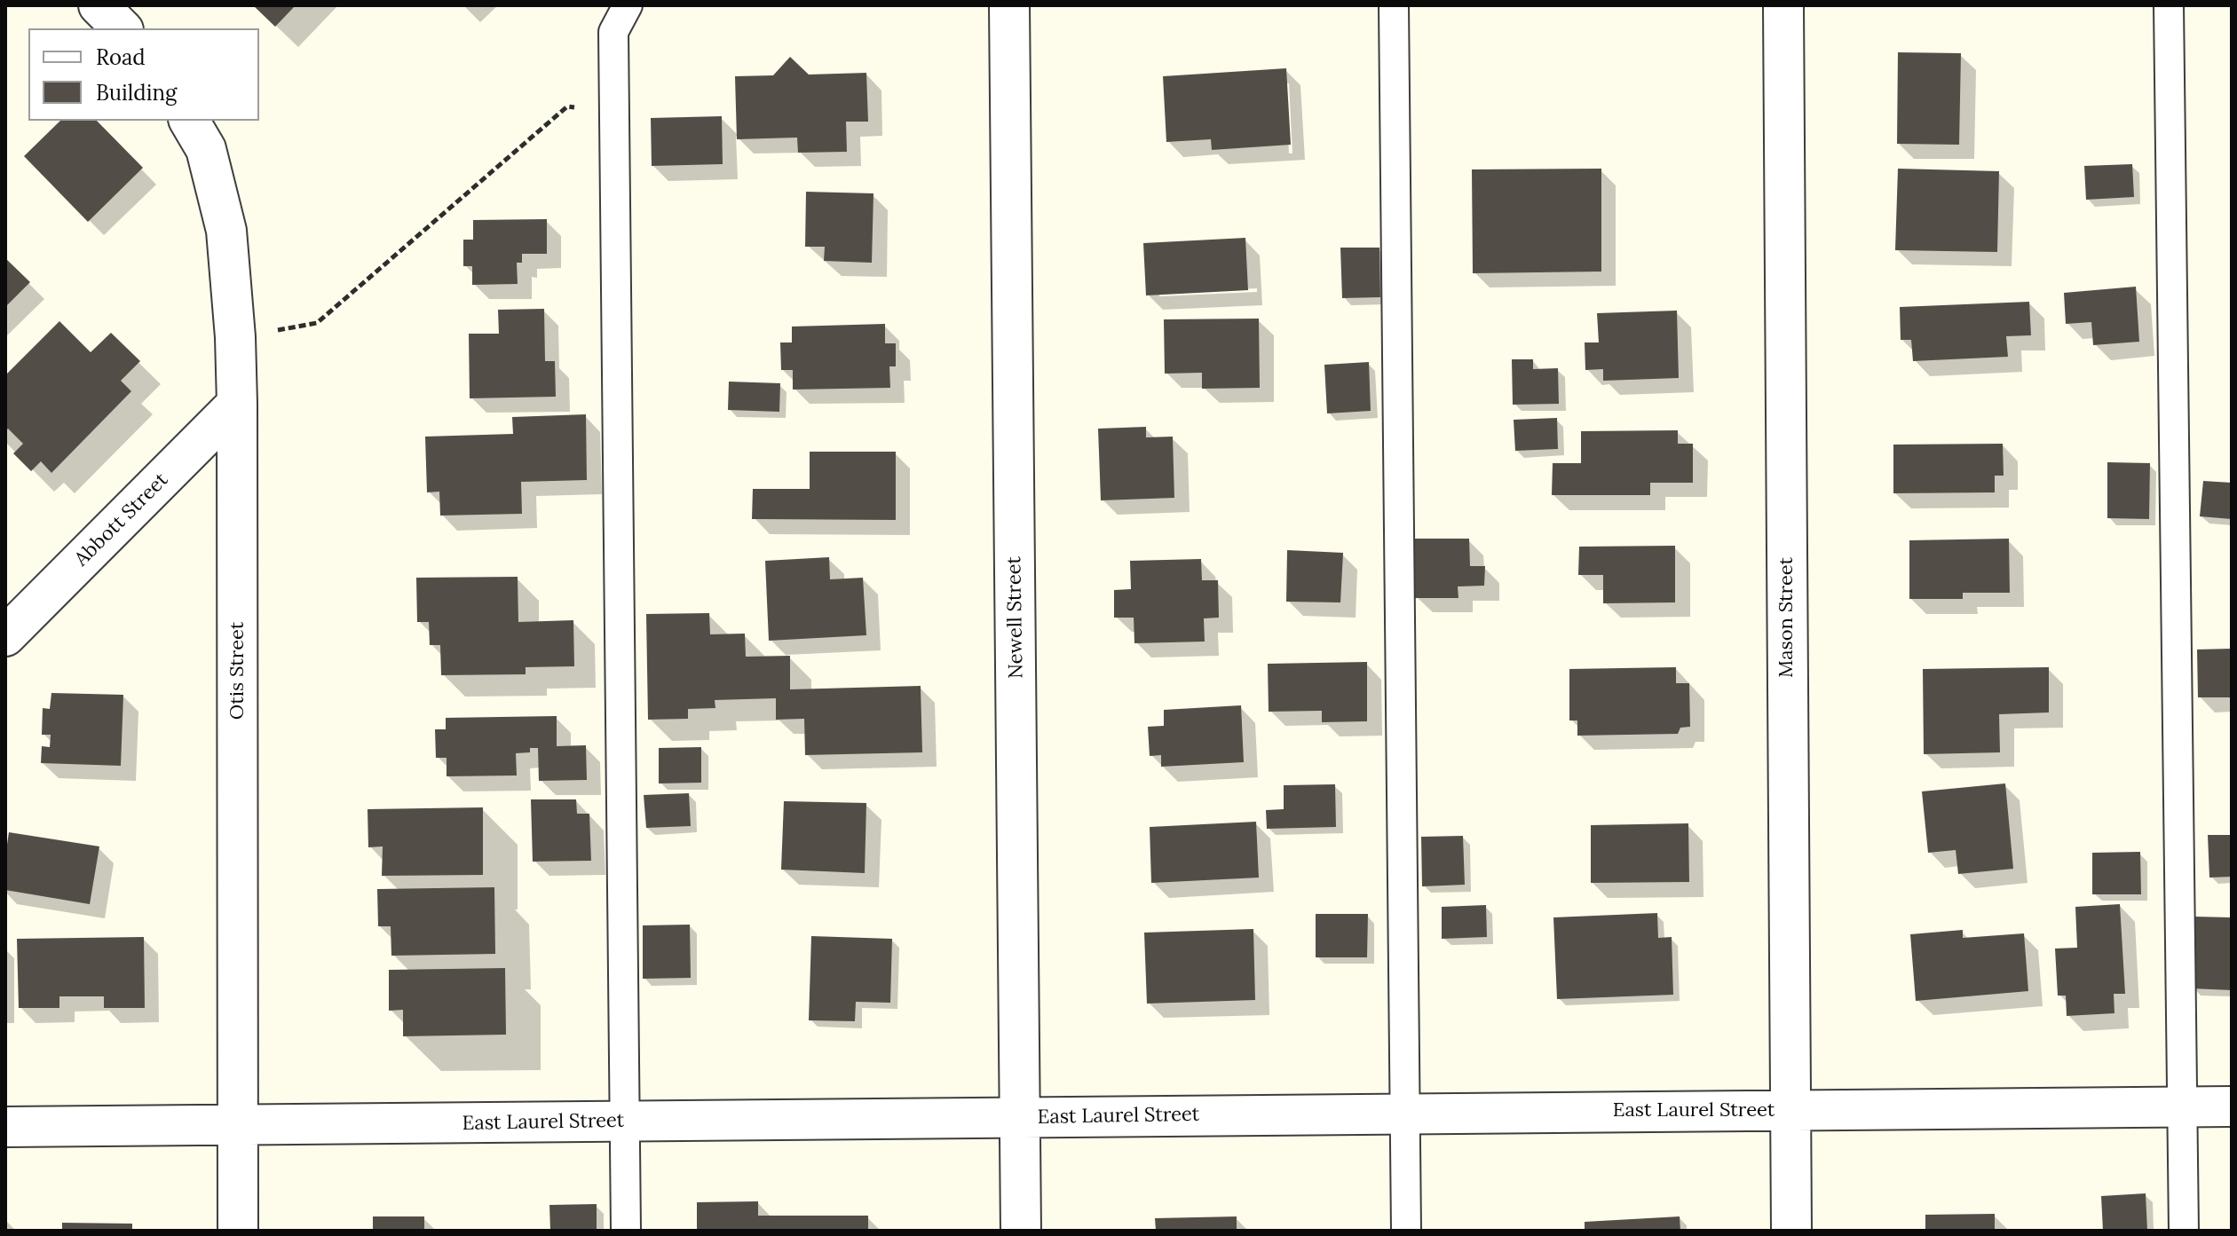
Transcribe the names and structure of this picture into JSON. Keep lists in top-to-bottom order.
{
  "streets": {
    "street": [
      "Abbott Street",
      "Newell Street",
      "Mason Street",
      "Otis Street",
      "East Laurel Street"
    ]
  },
  "crossings": [
    ["Abbott Street", "Otis Street"],
    ["Newell Street", "East Laurel Street"],
    ["Mason Street", "East Laurel Street"],
    ["Otis Street", "East Laurel Street"]
  ],
  "legend": ["Road", "Building"]
}
